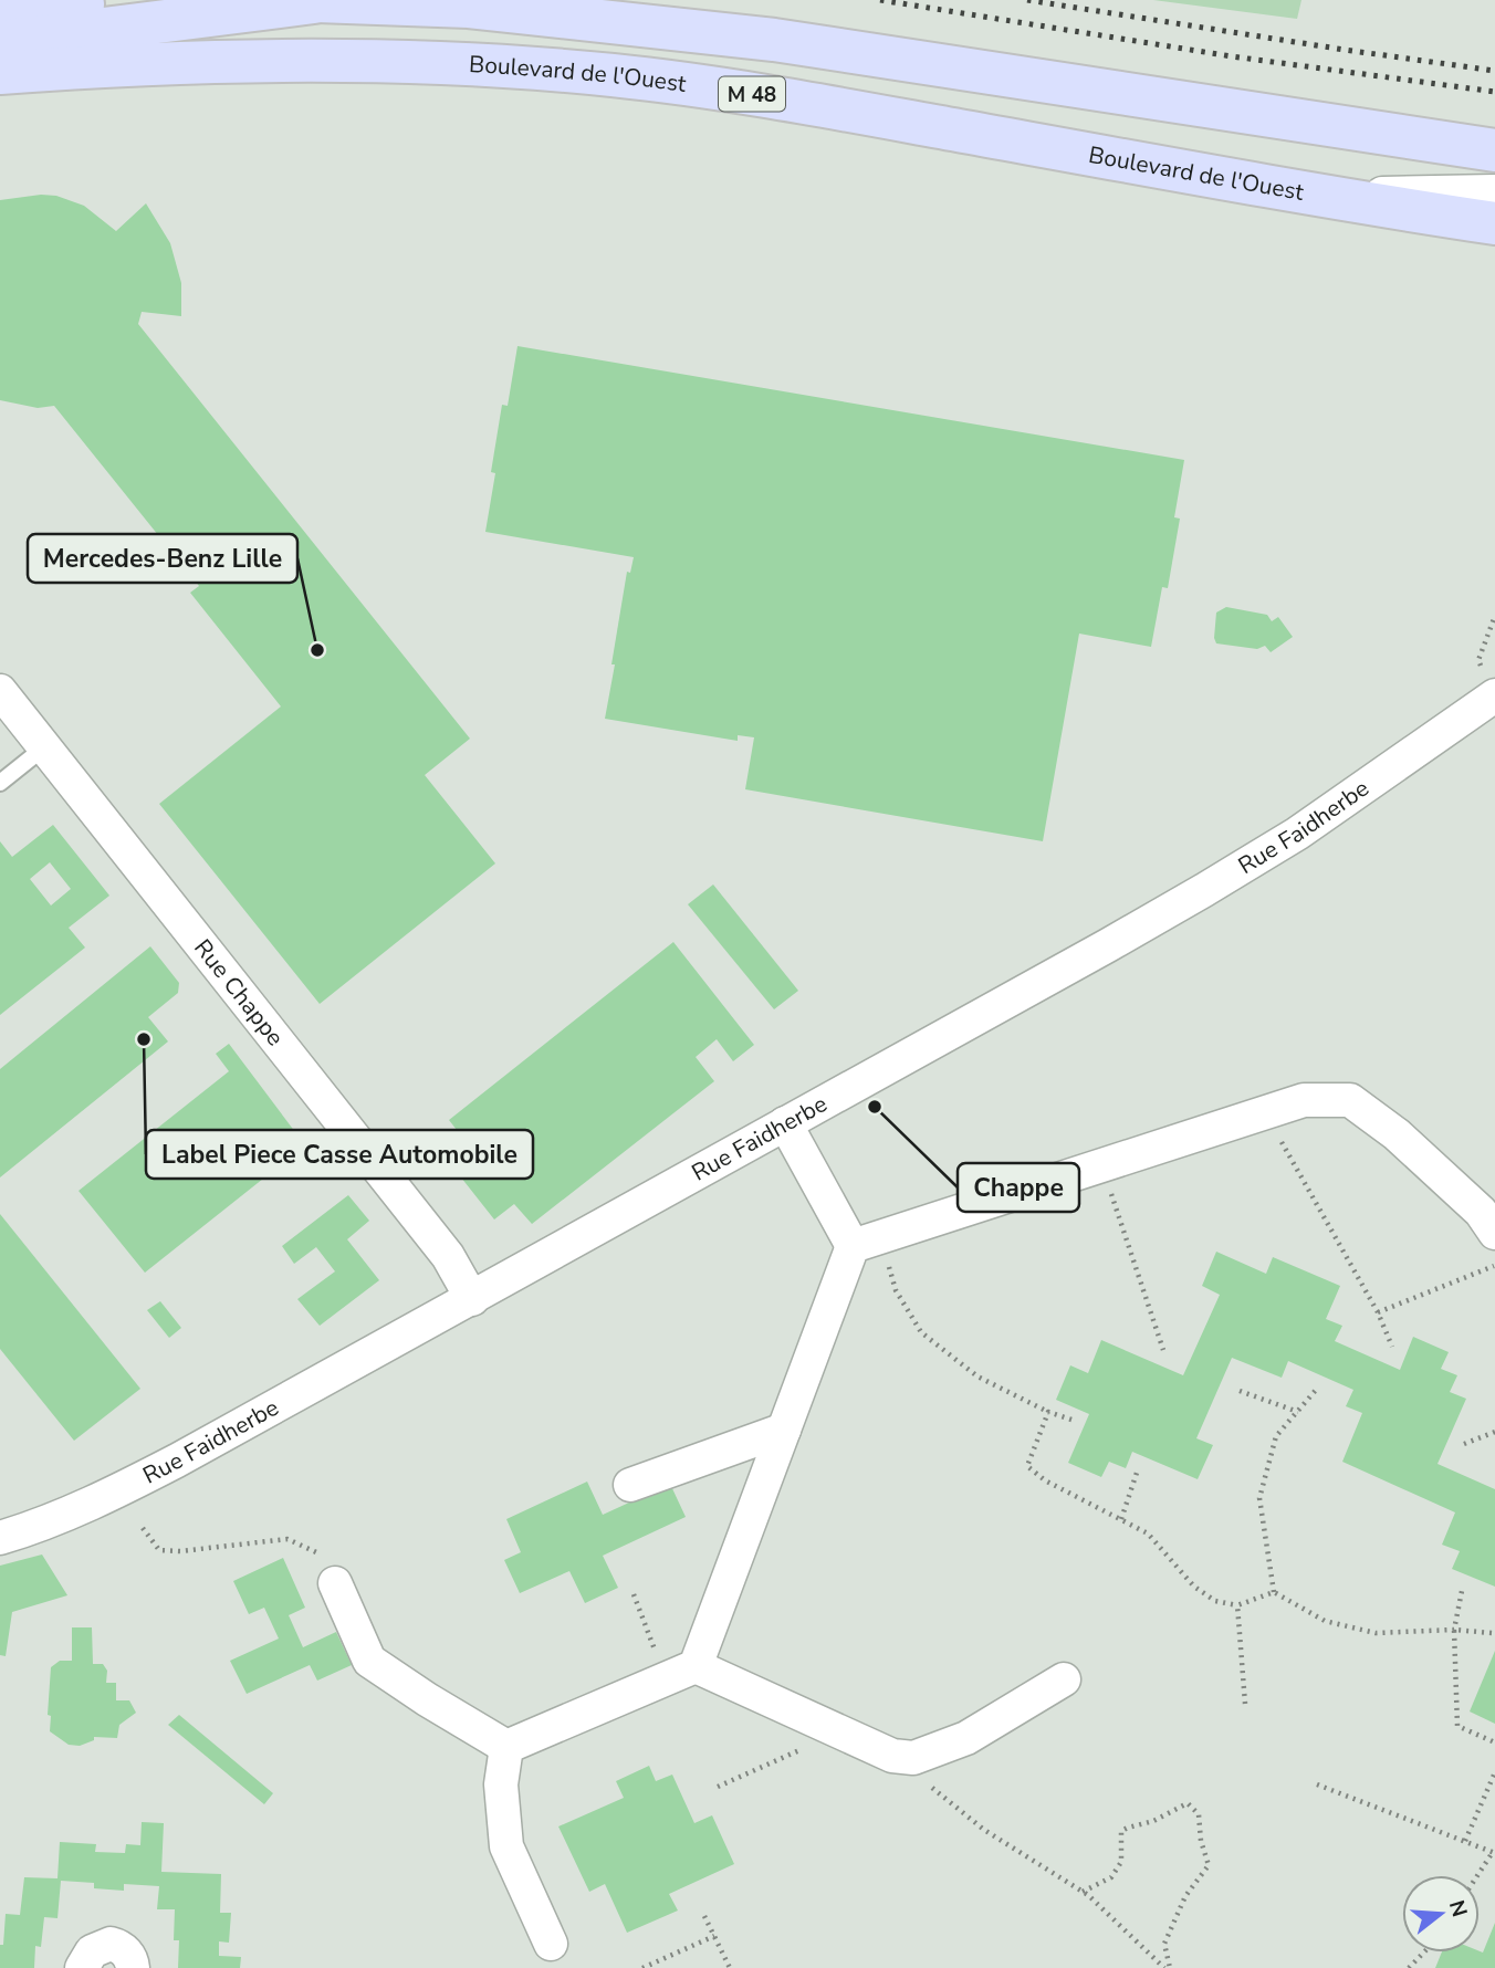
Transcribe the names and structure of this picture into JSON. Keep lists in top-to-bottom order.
{
  "streets": {
    "main road": ["Boulevard de l'Ouest", "M 48"],
    "street": ["Rue Faidherbe", "Rue Chappe"]
  },
  "crossings": [
    ["Rue Faidherbe", "Rue Chappe"]
  ],
  "places": ["Mercedes-Benz Lille", "Label Piece Casse Automobile", "Chappe"],
  "north": "right"
}
